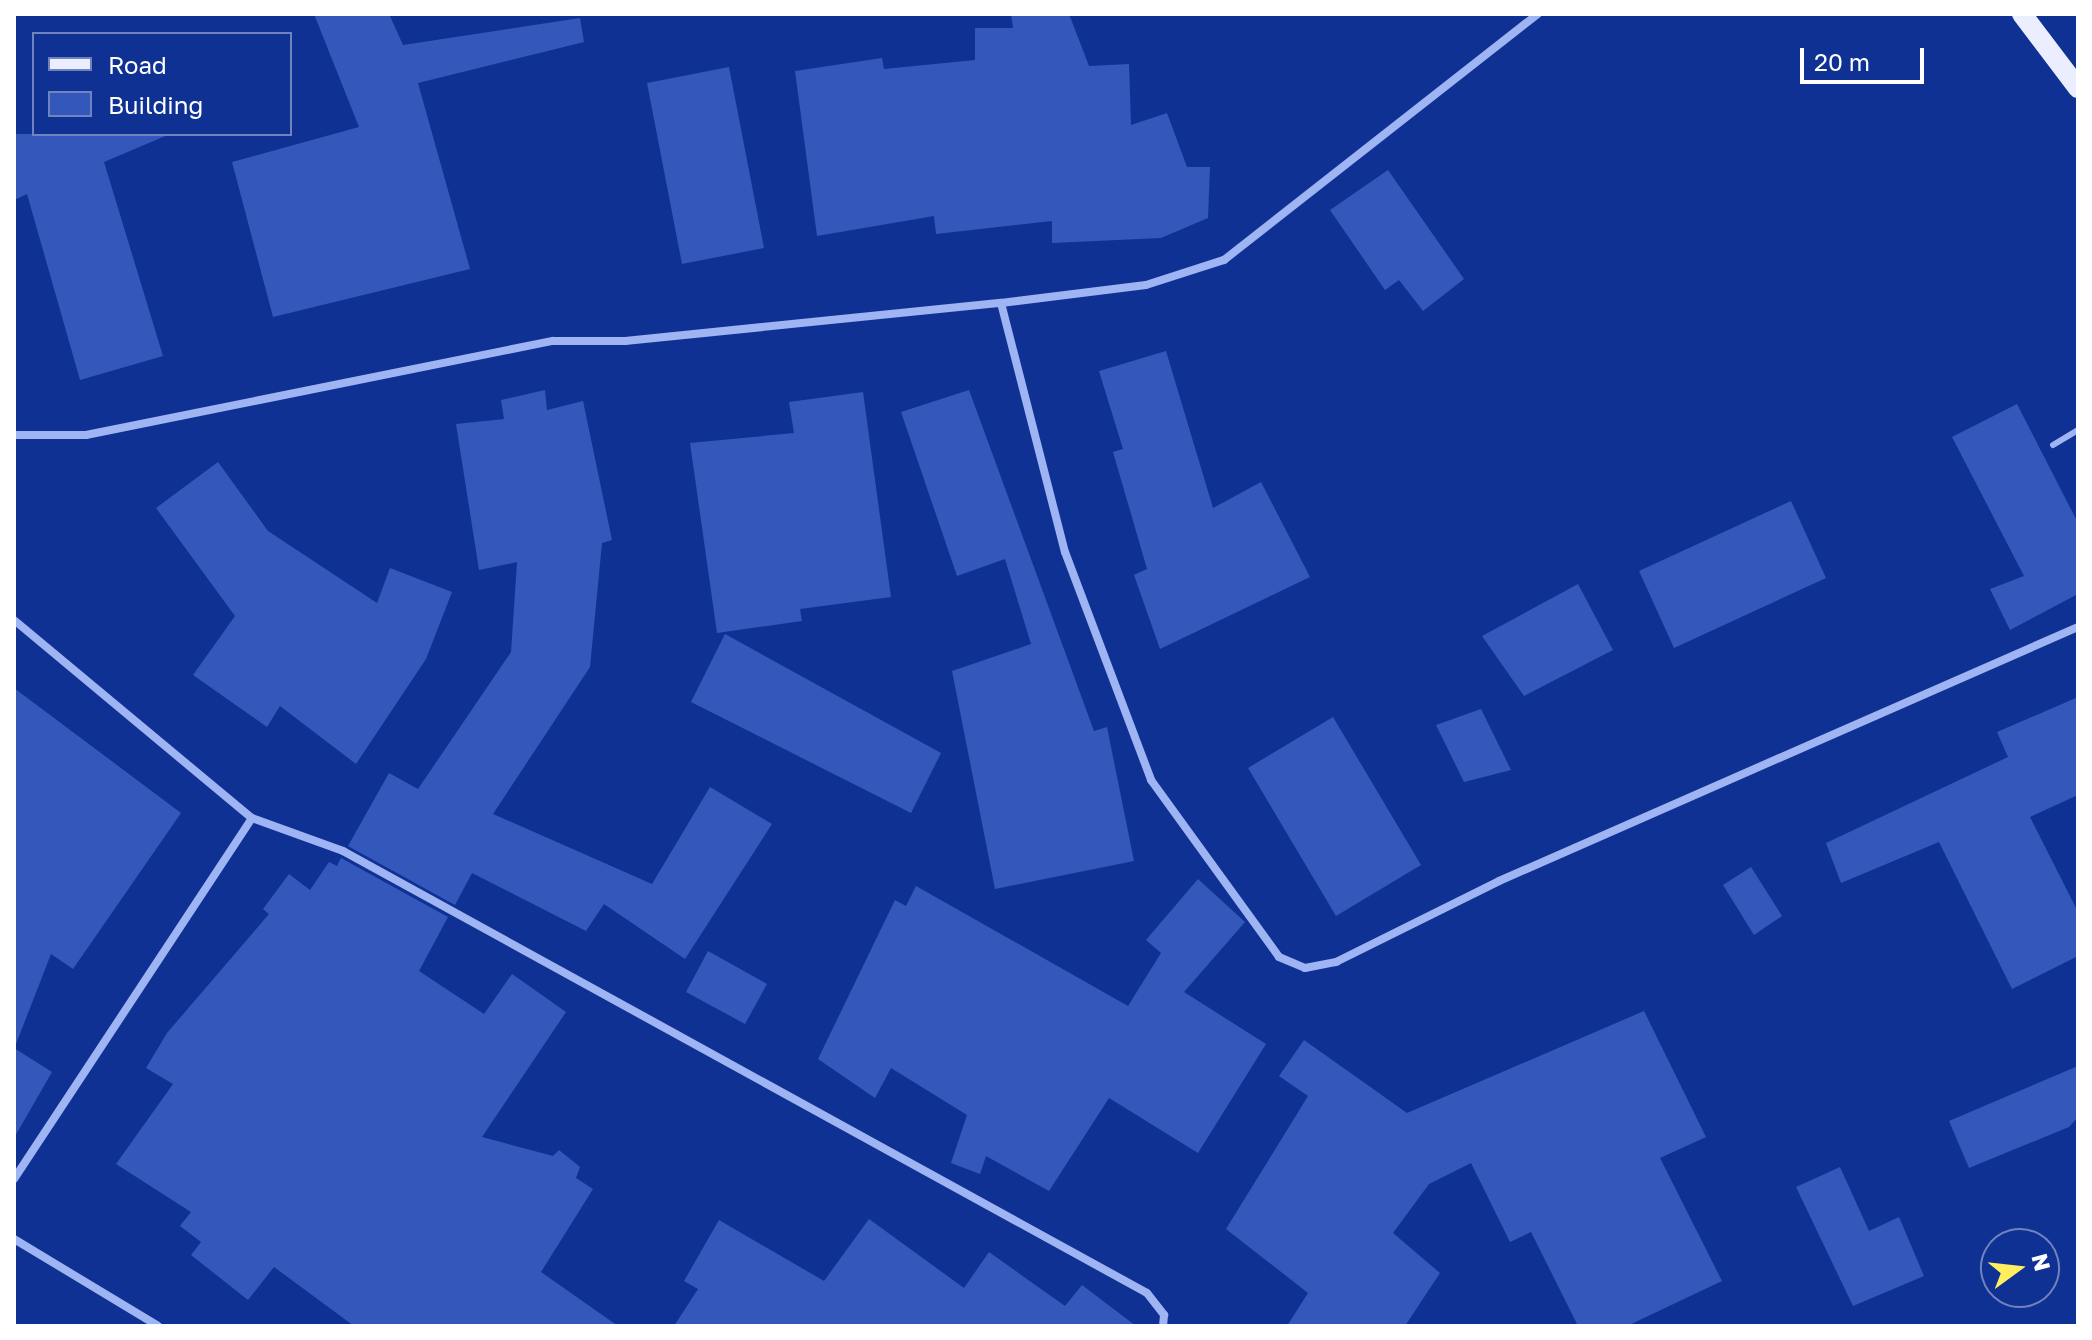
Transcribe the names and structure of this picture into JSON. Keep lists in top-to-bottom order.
{
  "legend": ["Road", "Building"],
  "scale_bar": "20 m",
  "north": "right"
}
